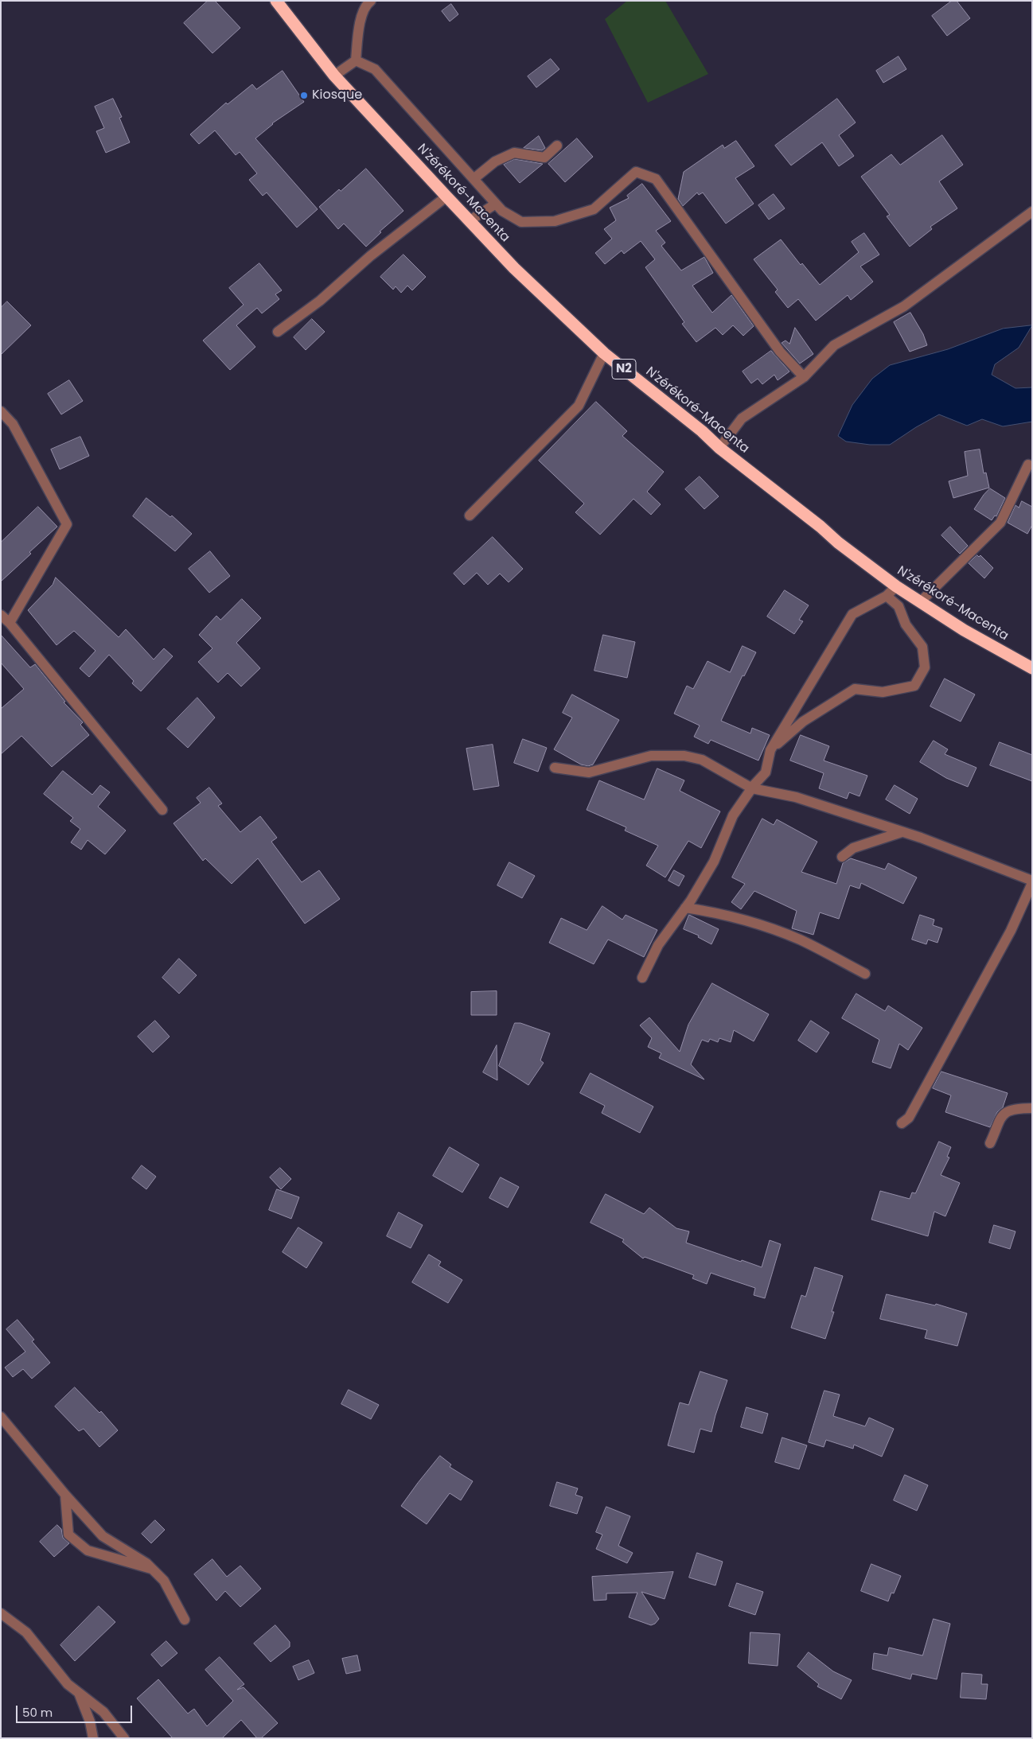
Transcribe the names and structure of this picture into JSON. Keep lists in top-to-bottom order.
{
  "streets": {
    "highway": ["N'zérékoré-Macenta", "N2"]
  },
  "places": ["Kiosque"],
  "scale_bar": "50 m"
}
